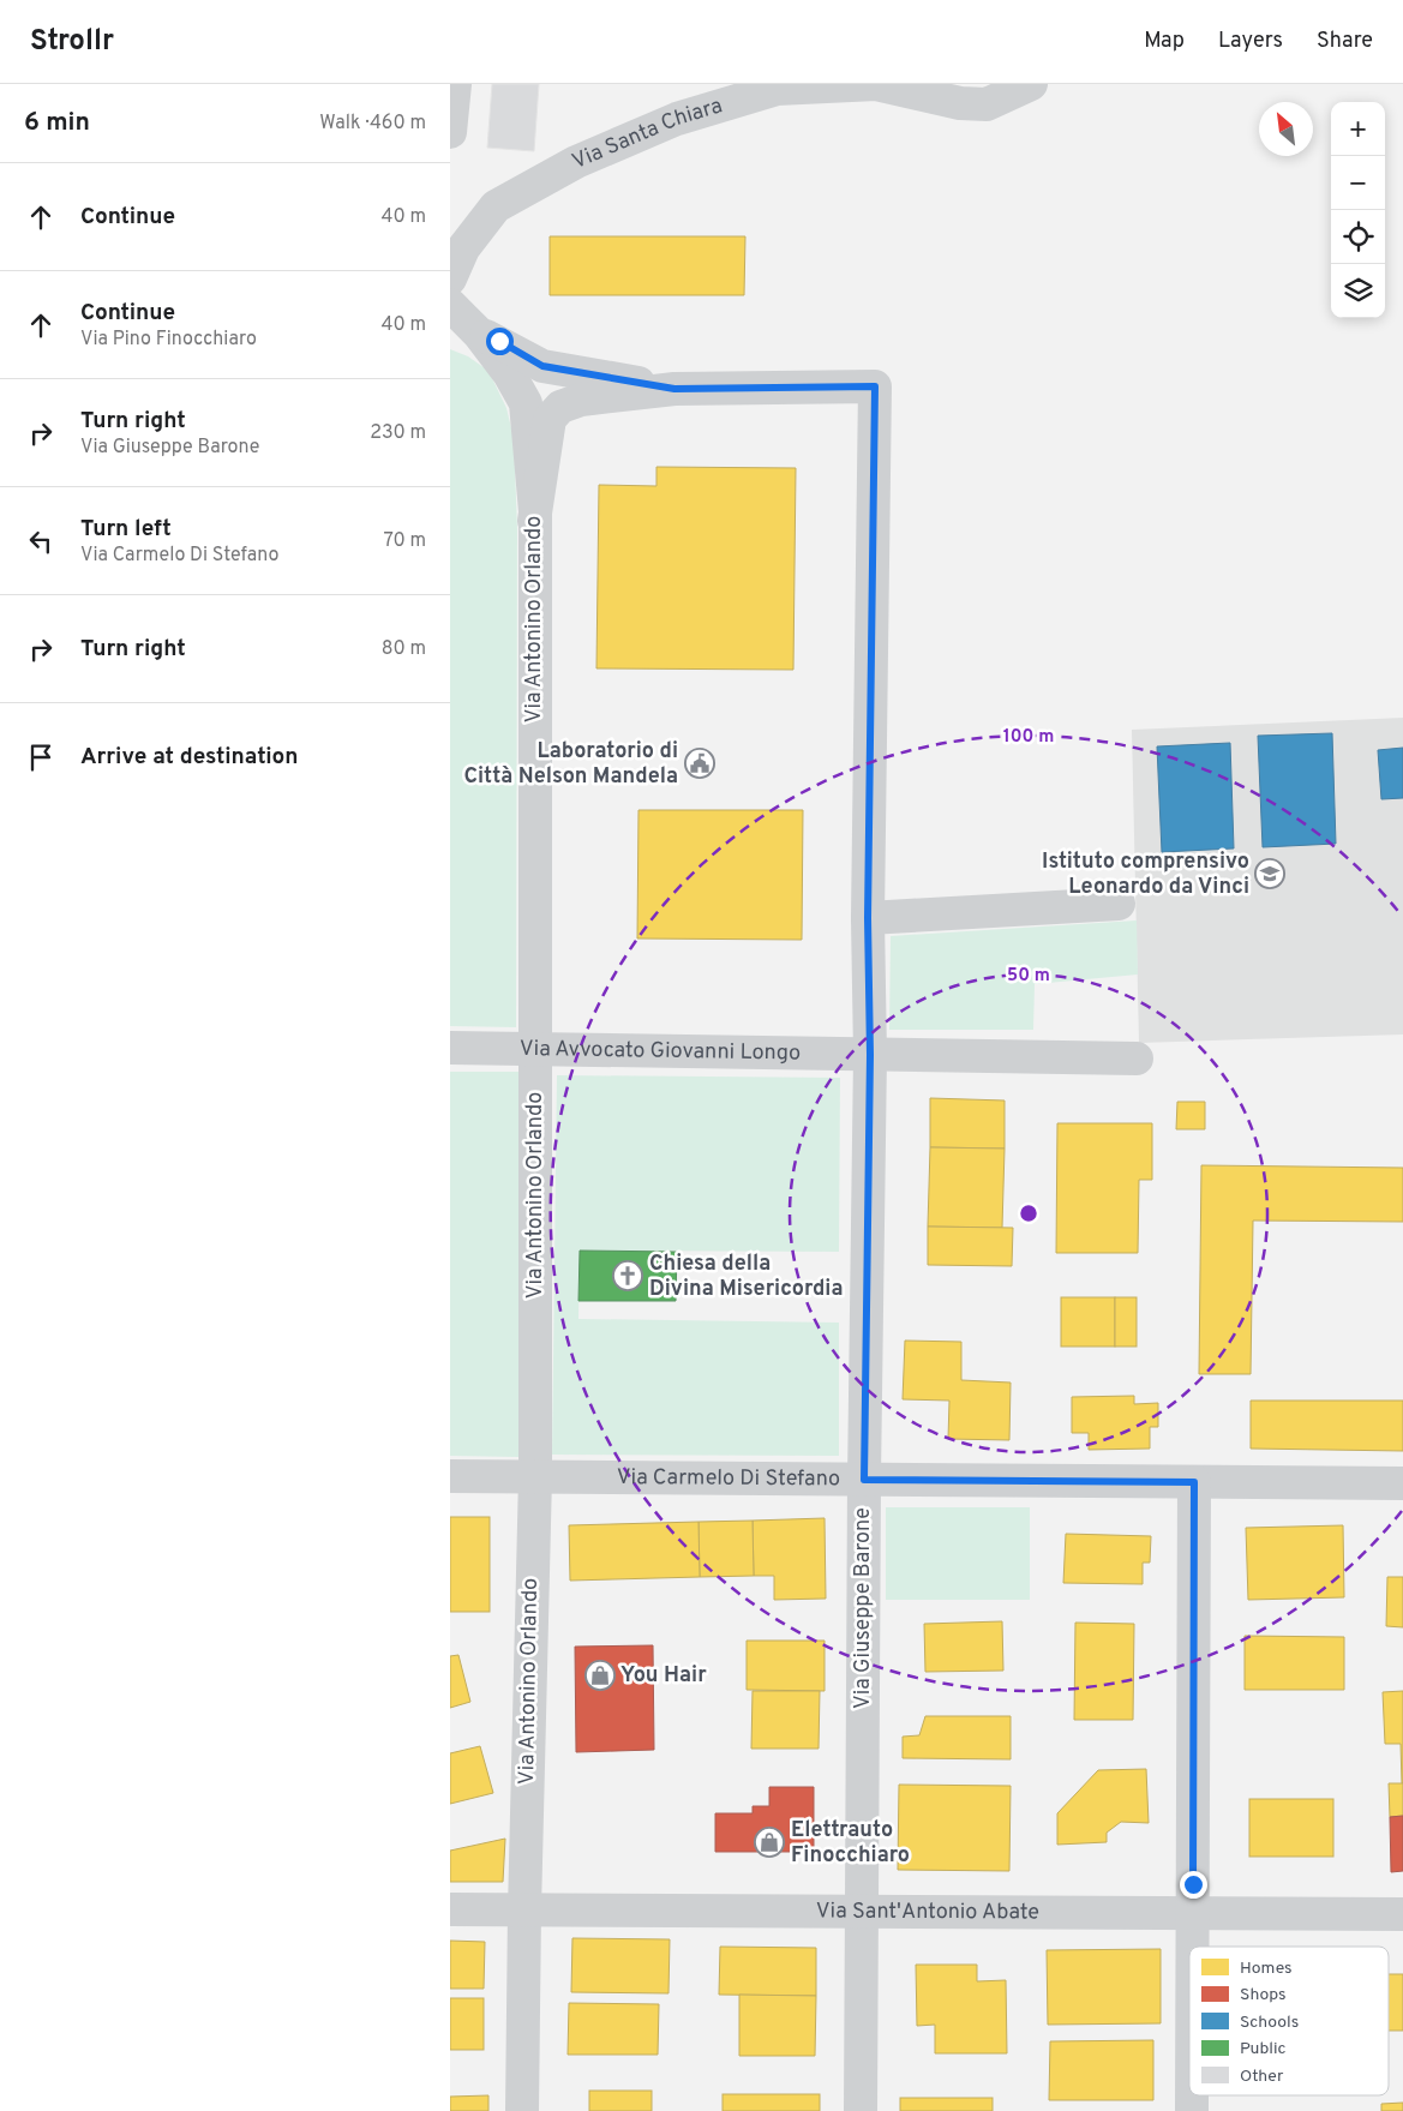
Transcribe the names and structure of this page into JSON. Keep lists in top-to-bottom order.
{
  "streets": {
    "street": [
      "Via Santa Chiara",
      "Via Antonino Orlando",
      "Via Avvocato Giovanni Longo",
      "Via Carmelo Di Stefano",
      "Via Giuseppe Barone",
      "Via Sant'Antonio Abate"
    ]
  },
  "crossings": [
    ["Via Antonino Orlando", "Via Avvocato Giovanni Longo"],
    ["Via Antonino Orlando", "Via Carmelo Di Stefano"],
    ["Via Antonino Orlando", "Via Sant'Antonio Abate"],
    ["Via Avvocato Giovanni Longo", "Via Giuseppe Barone"],
    ["Via Carmelo Di Stefano", "Via Giuseppe Barone"],
    ["Via Giuseppe Barone", "Via Sant'Antonio Abate"]
  ],
  "places": {
    "public building": ["Laboratorio di Città Nelson Mandela"],
    "school or university": ["Istituto comprensivo Leonardo da Vinci"],
    "church": ["Chiesa della Divina Misericordia"],
    "shop": ["You Hair", "Elettrauto Finocchiaro"]
  },
  "legend": [
    "Homes",
    "Shops",
    "Schools",
    "Public",
    "Other"
  ],
  "north": "top left",
  "page": {
    "header": "Strollr",
    "nav": ["Map", "Layers", "Share"],
    "heading": ["6 min", "Walk · 460 m"],
    "map_buttons": ["+", "−"],
    "list": [
      ["Continue", "40 m"],
      ["Continue", "Via Pino Finocchiaro", "40 m"],
      ["Turn right", "Via Giuseppe Barone", "230 m"],
      ["Turn left", "Via Carmelo Di Stefano", "70 m"],
      ["Turn right", "80 m"],
      "Arrive at destination"
    ]
  },
  "rings": ["100 m", "50 m"]
}
